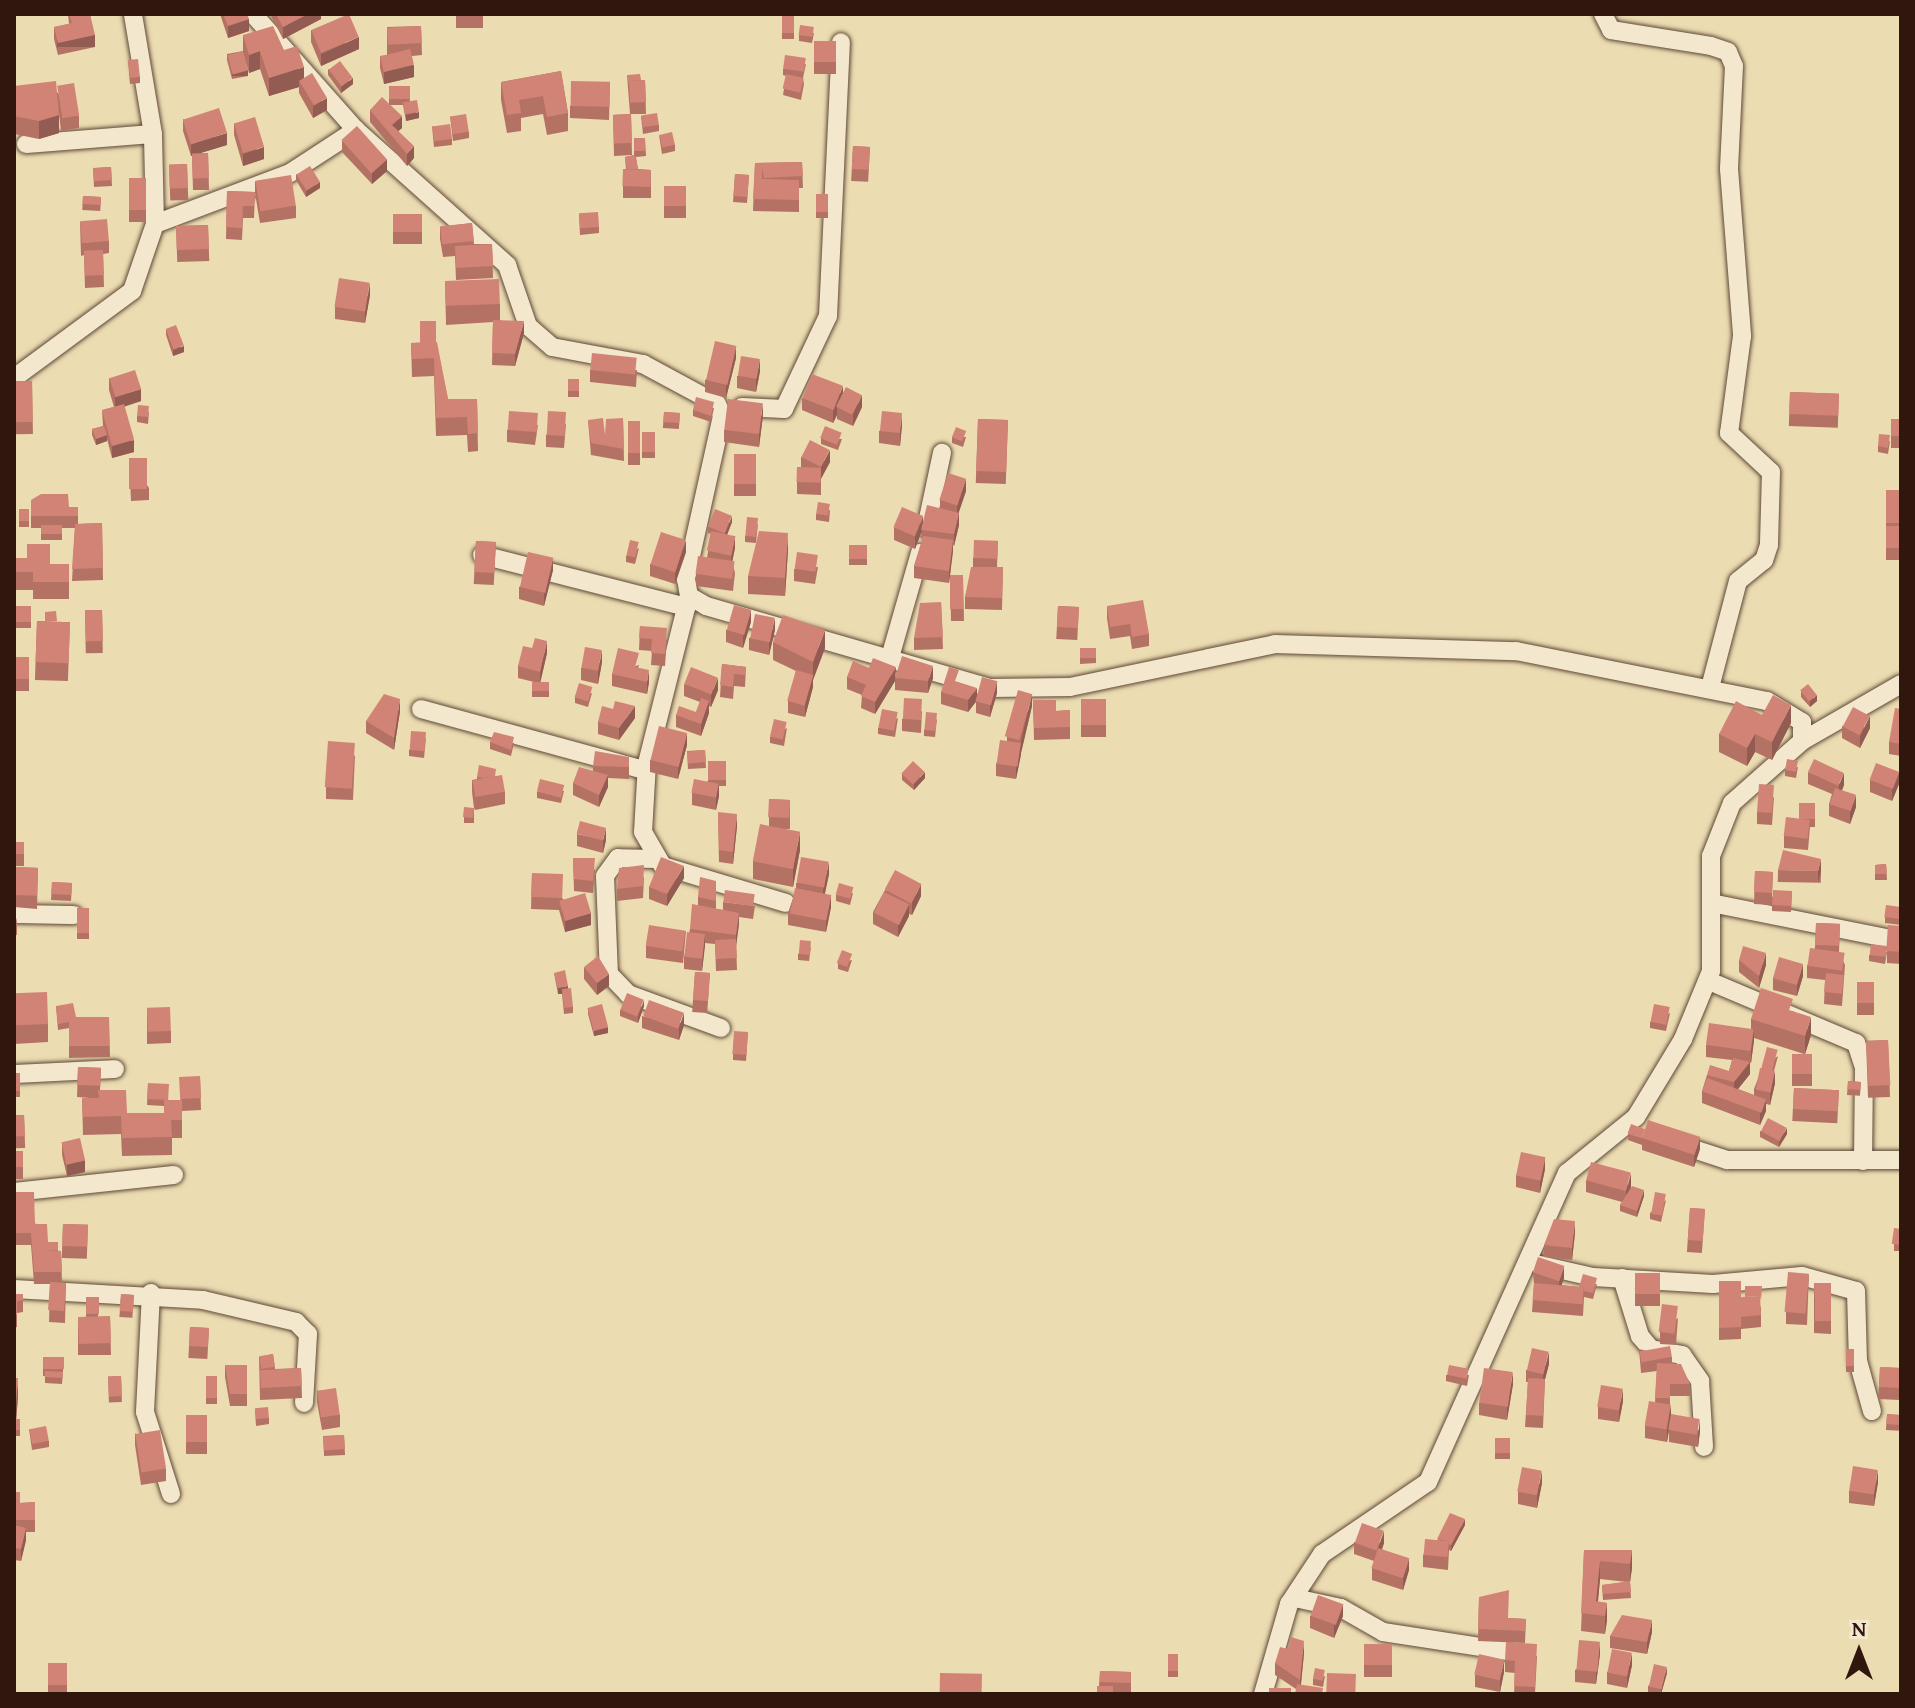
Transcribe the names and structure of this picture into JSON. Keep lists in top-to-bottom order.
{
  "north": "top"
}
